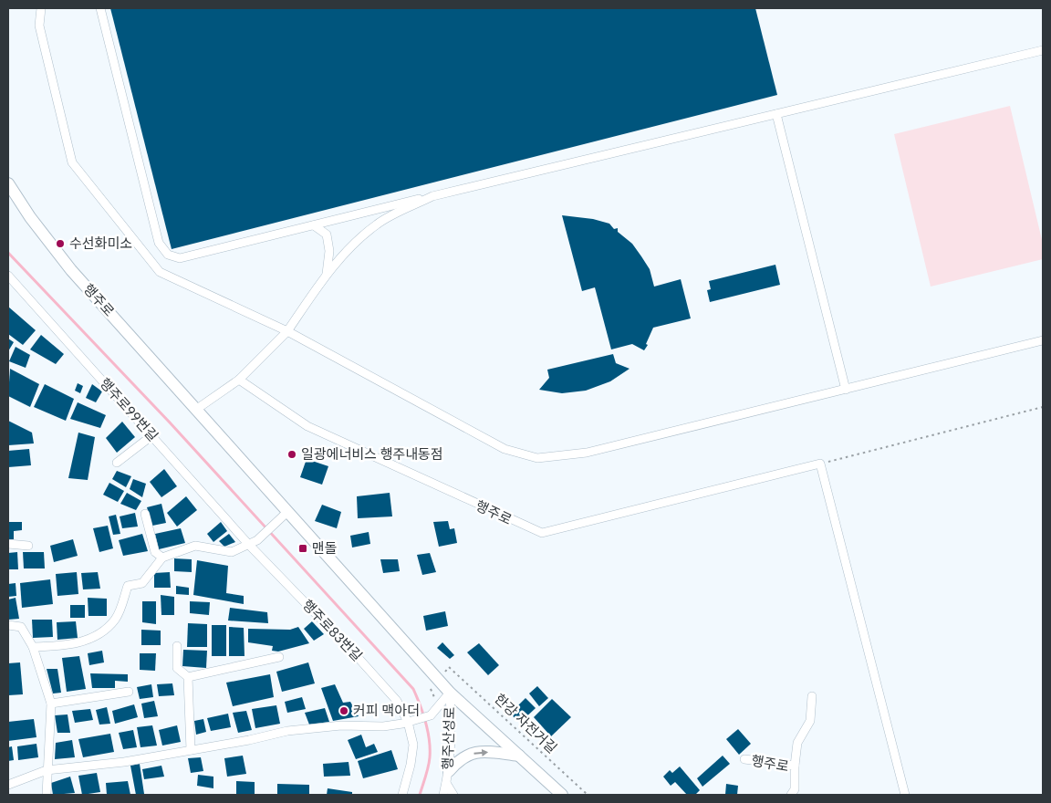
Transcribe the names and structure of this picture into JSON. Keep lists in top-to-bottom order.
{
  "streets": {
    "main road": ["행주로"],
    "street": ["행주로99번길", "행주로83번길", "행주산성로"],
    "path": ["한강 자전거길"]
  },
  "crossings": [
    ["행주로", "행주산성로"],
    ["행주로99번길", "행주로83번길"]
  ],
  "places": {
    "other": ["수선화미소", "일광에너비스 행주내동점", "커피 맥아더"],
    "transit": ["맨돌"]
  }
}
